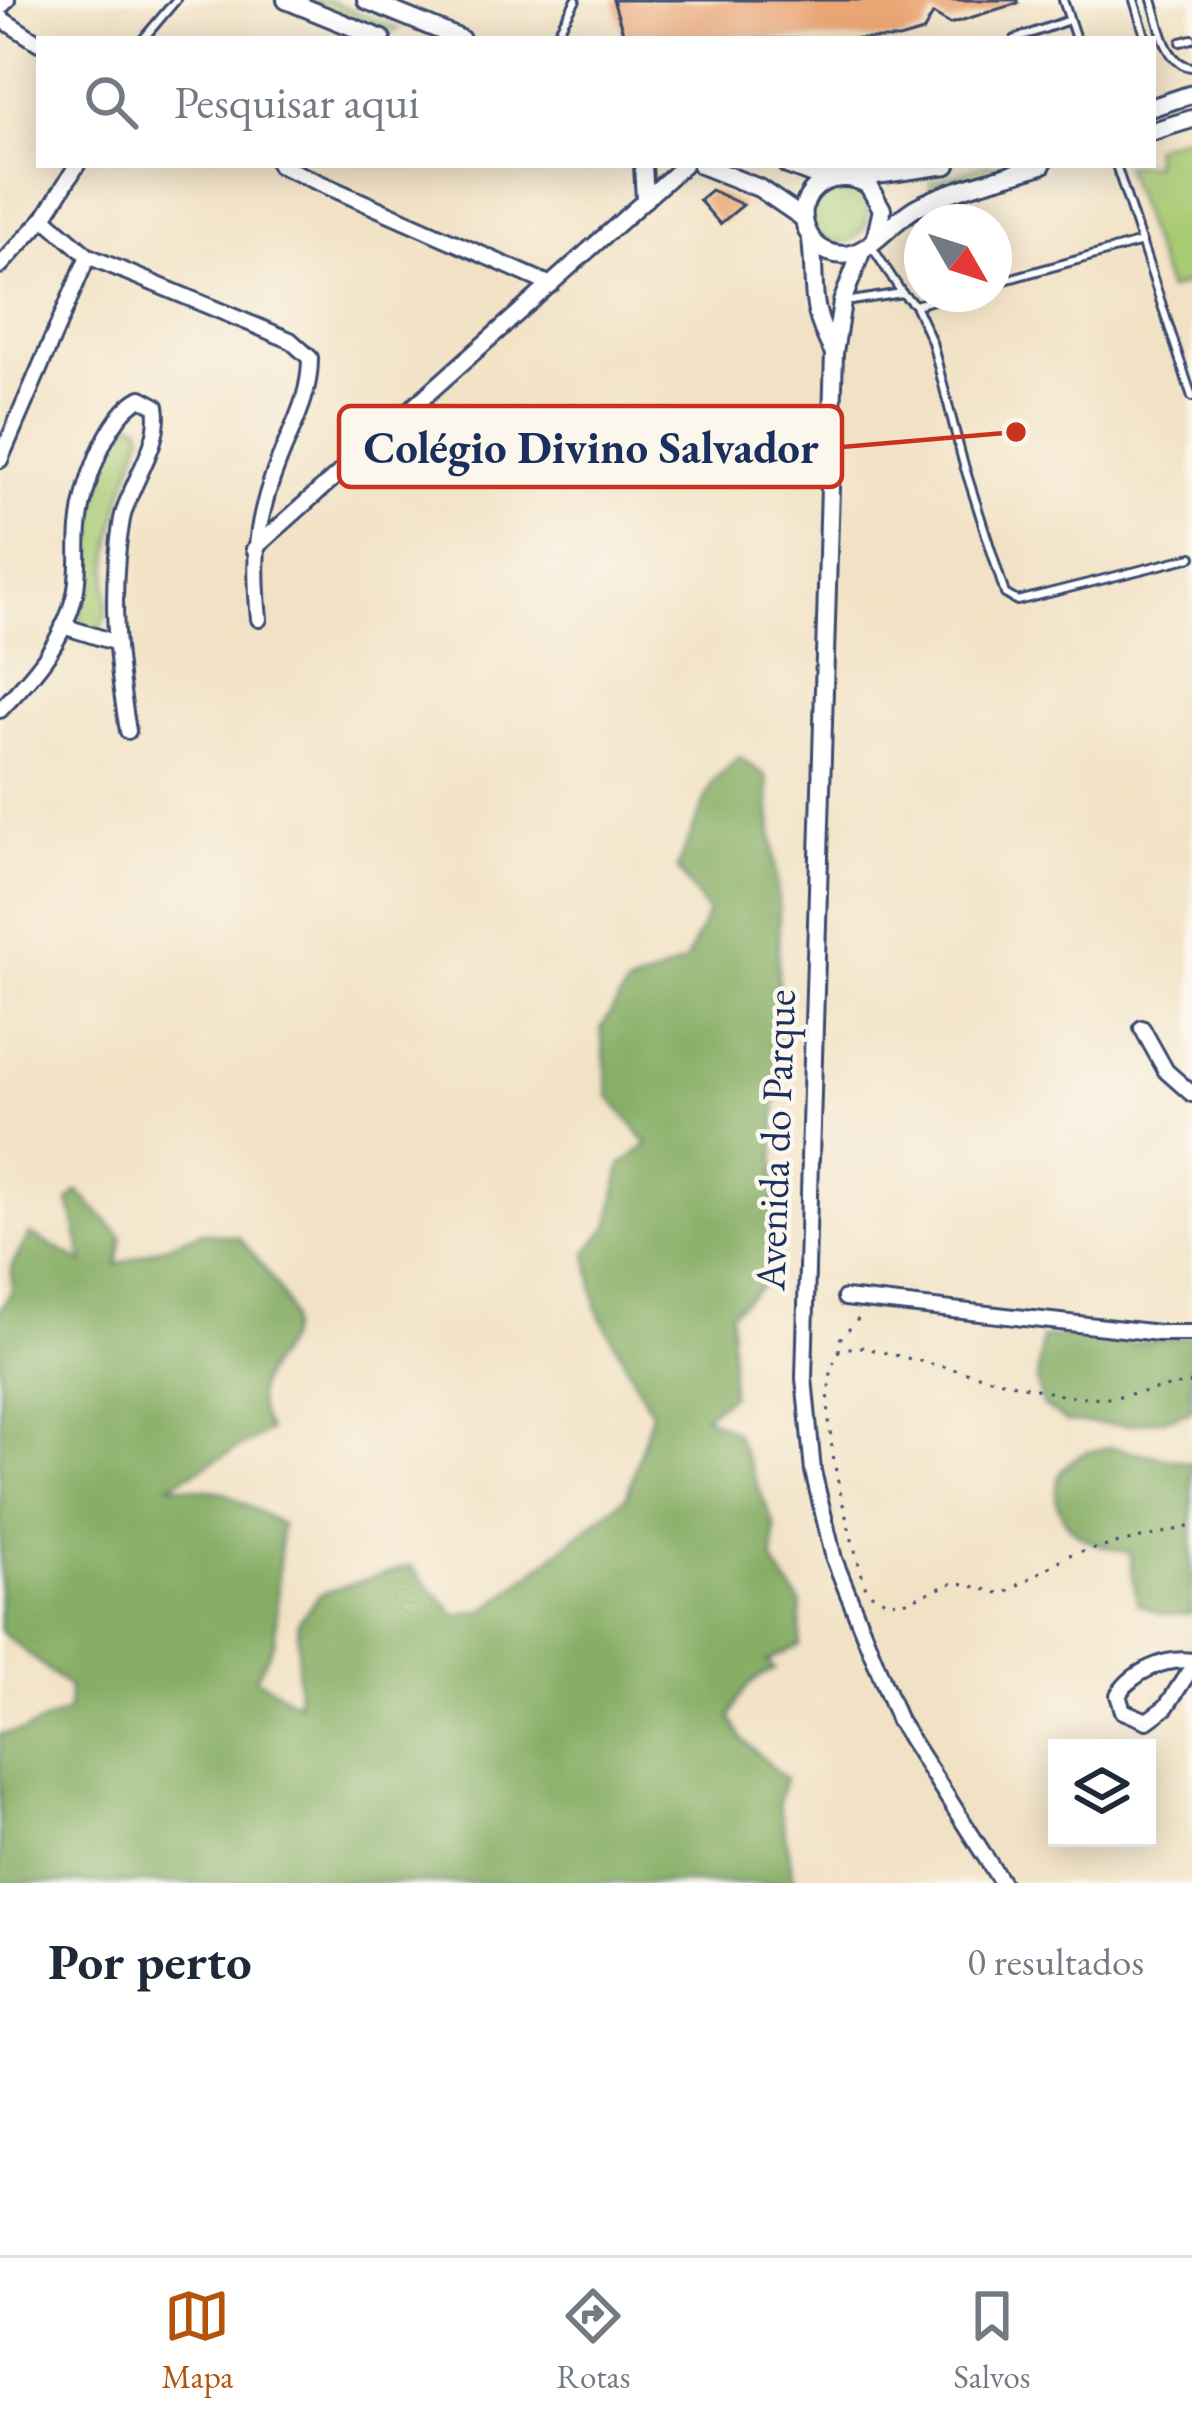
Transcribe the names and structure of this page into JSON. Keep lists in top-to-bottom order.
{
  "streets": {
    "street": ["Avenida do Parque"]
  },
  "places": ["Colégio Divino Salvador"],
  "north": "bottom right",
  "page": {
    "search": "Pesquisar aqui",
    "heading": ["Por perto", "0 resultados"],
    "nav": ["Mapa", "Rotas", "Salvos"]
  }
}
